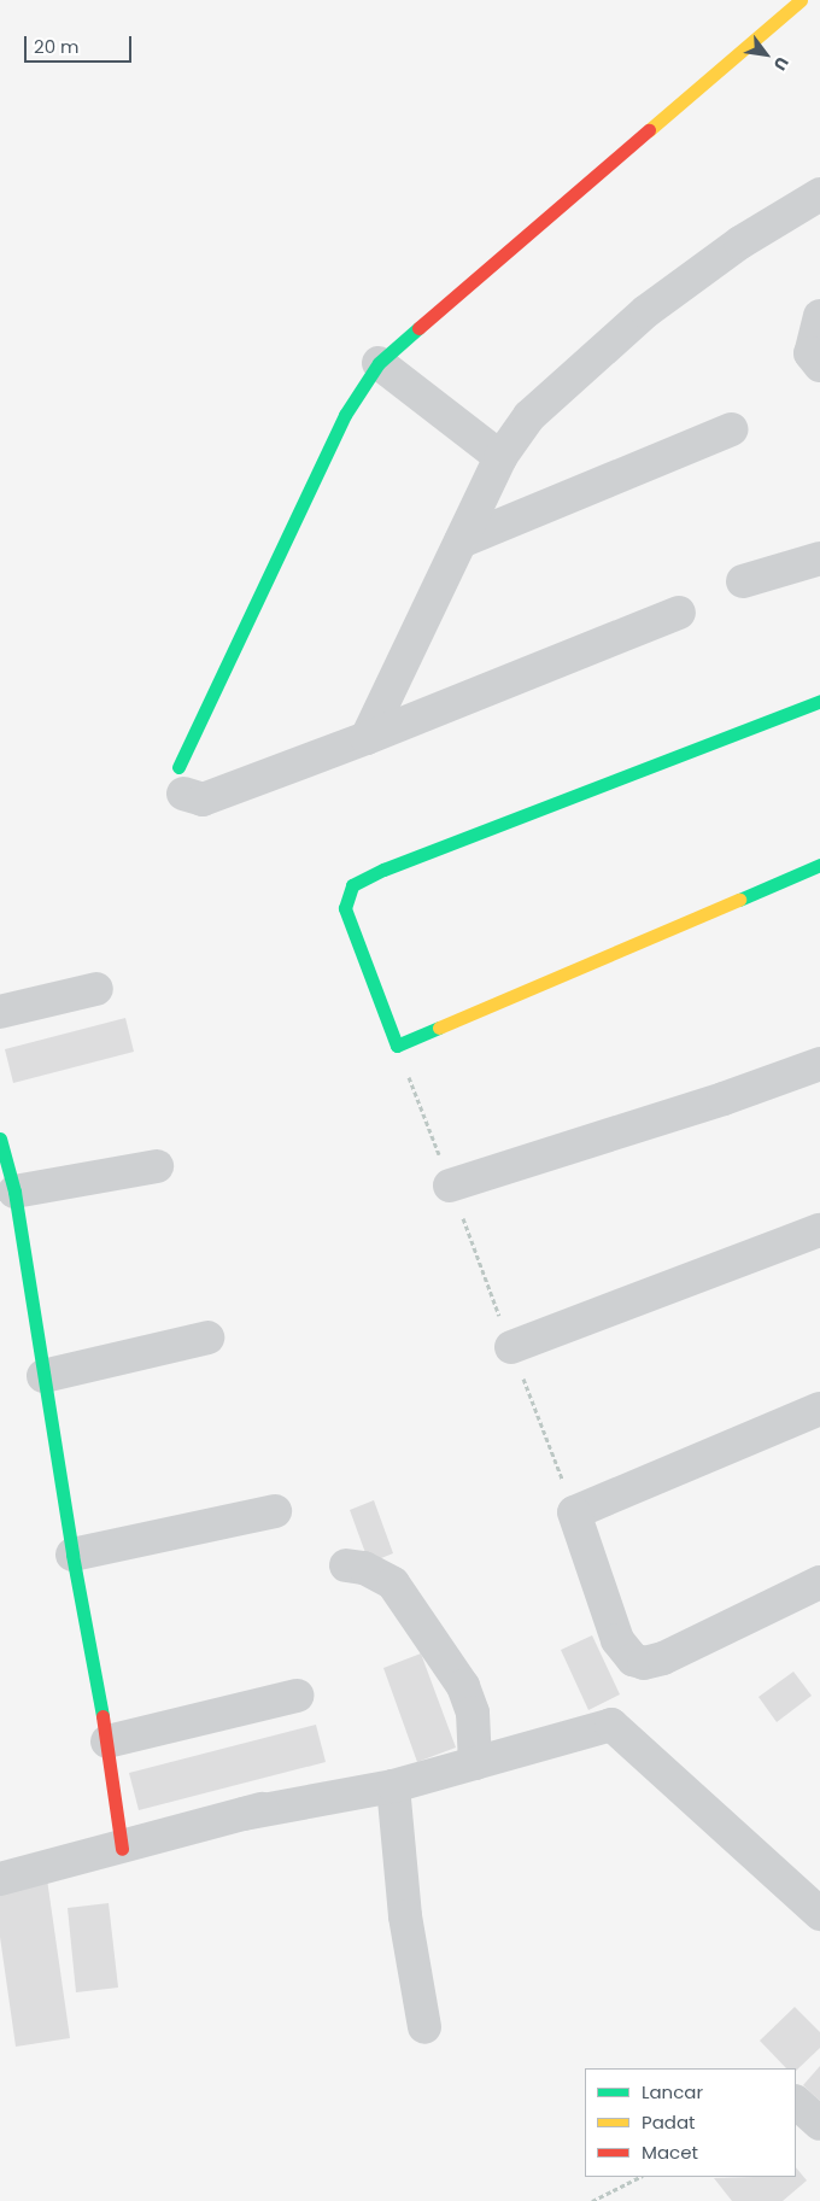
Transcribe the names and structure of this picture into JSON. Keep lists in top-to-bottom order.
{
  "legend": ["Lancar", "Padat", "Macet"],
  "scale_bar": "20 m",
  "north": "bottom right"
}
